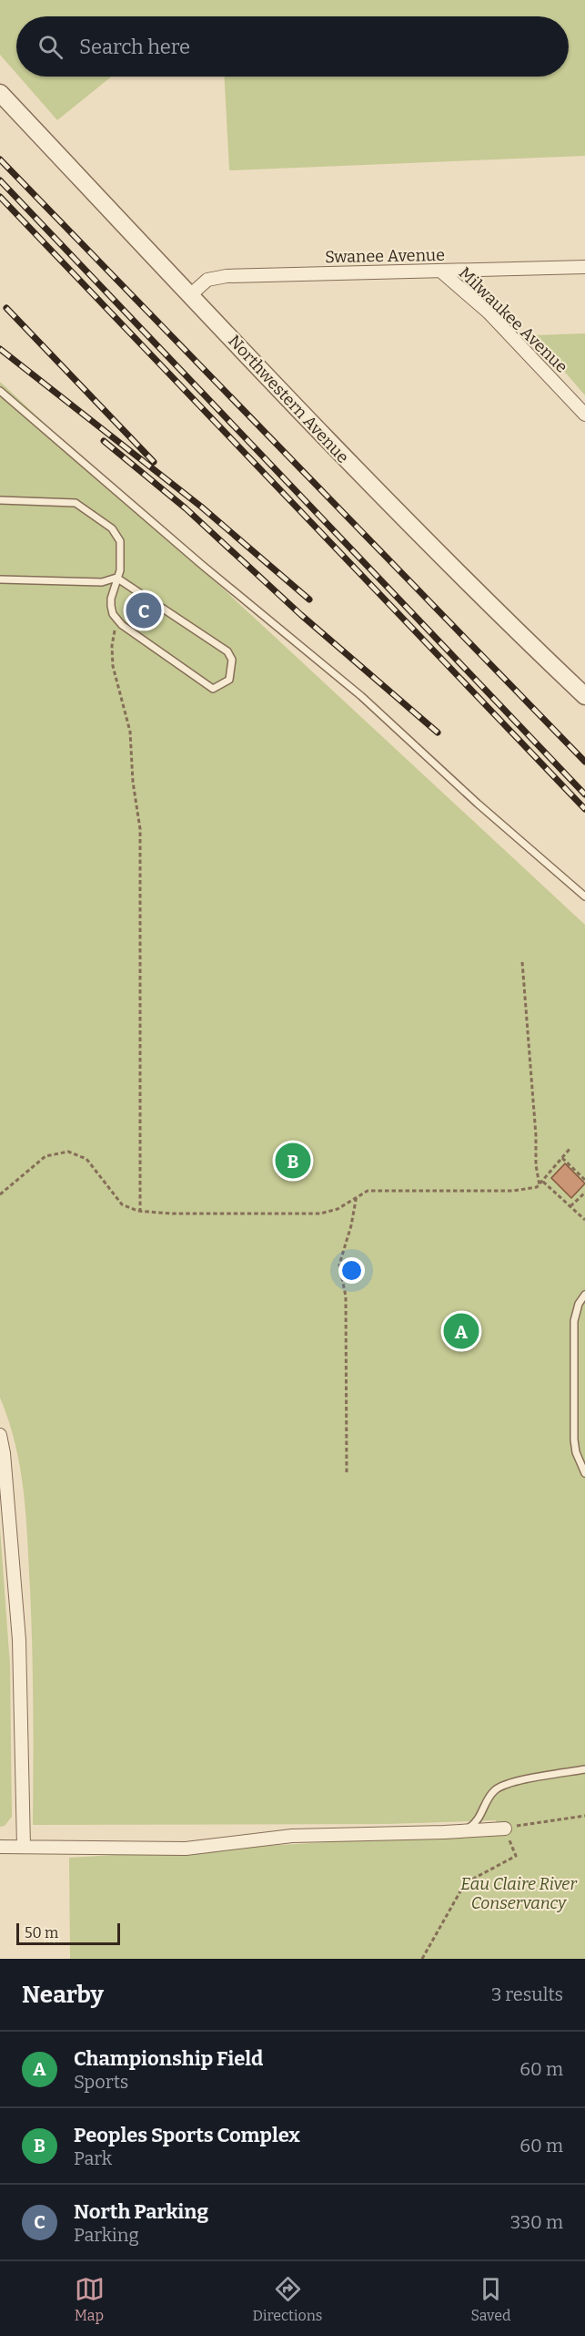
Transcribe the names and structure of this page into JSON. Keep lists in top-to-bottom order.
{
  "streets": {
    "street": ["Swanee Avenue", "Milwaukee Avenue", "Northwestern Avenue"]
  },
  "crossings": [
    ["Swanee Avenue", "Milwaukee Avenue"],
    ["Swanee Avenue", "Northwestern Avenue"]
  ],
  "parks": ["Eau Claire River Conservancy"],
  "scale_bar": "50 m",
  "page": {
    "search": "Search here",
    "pins": ["C", "B", "A"],
    "scale": "50 m",
    "heading": ["Nearby", "3 results"],
    "list": [
      {
        "mark": "A",
        "name": "Championship Field",
        "note": "Sports",
        "value": "60 m"
      },
      {
        "mark": "B",
        "name": "Peoples Sports Complex",
        "note": "Park",
        "value": "60 m"
      },
      {
        "mark": "C",
        "name": "North Parking",
        "note": "Parking",
        "value": "330 m"
      }
    ],
    "nav": ["Map", "Directions", "Saved"]
  }
}
